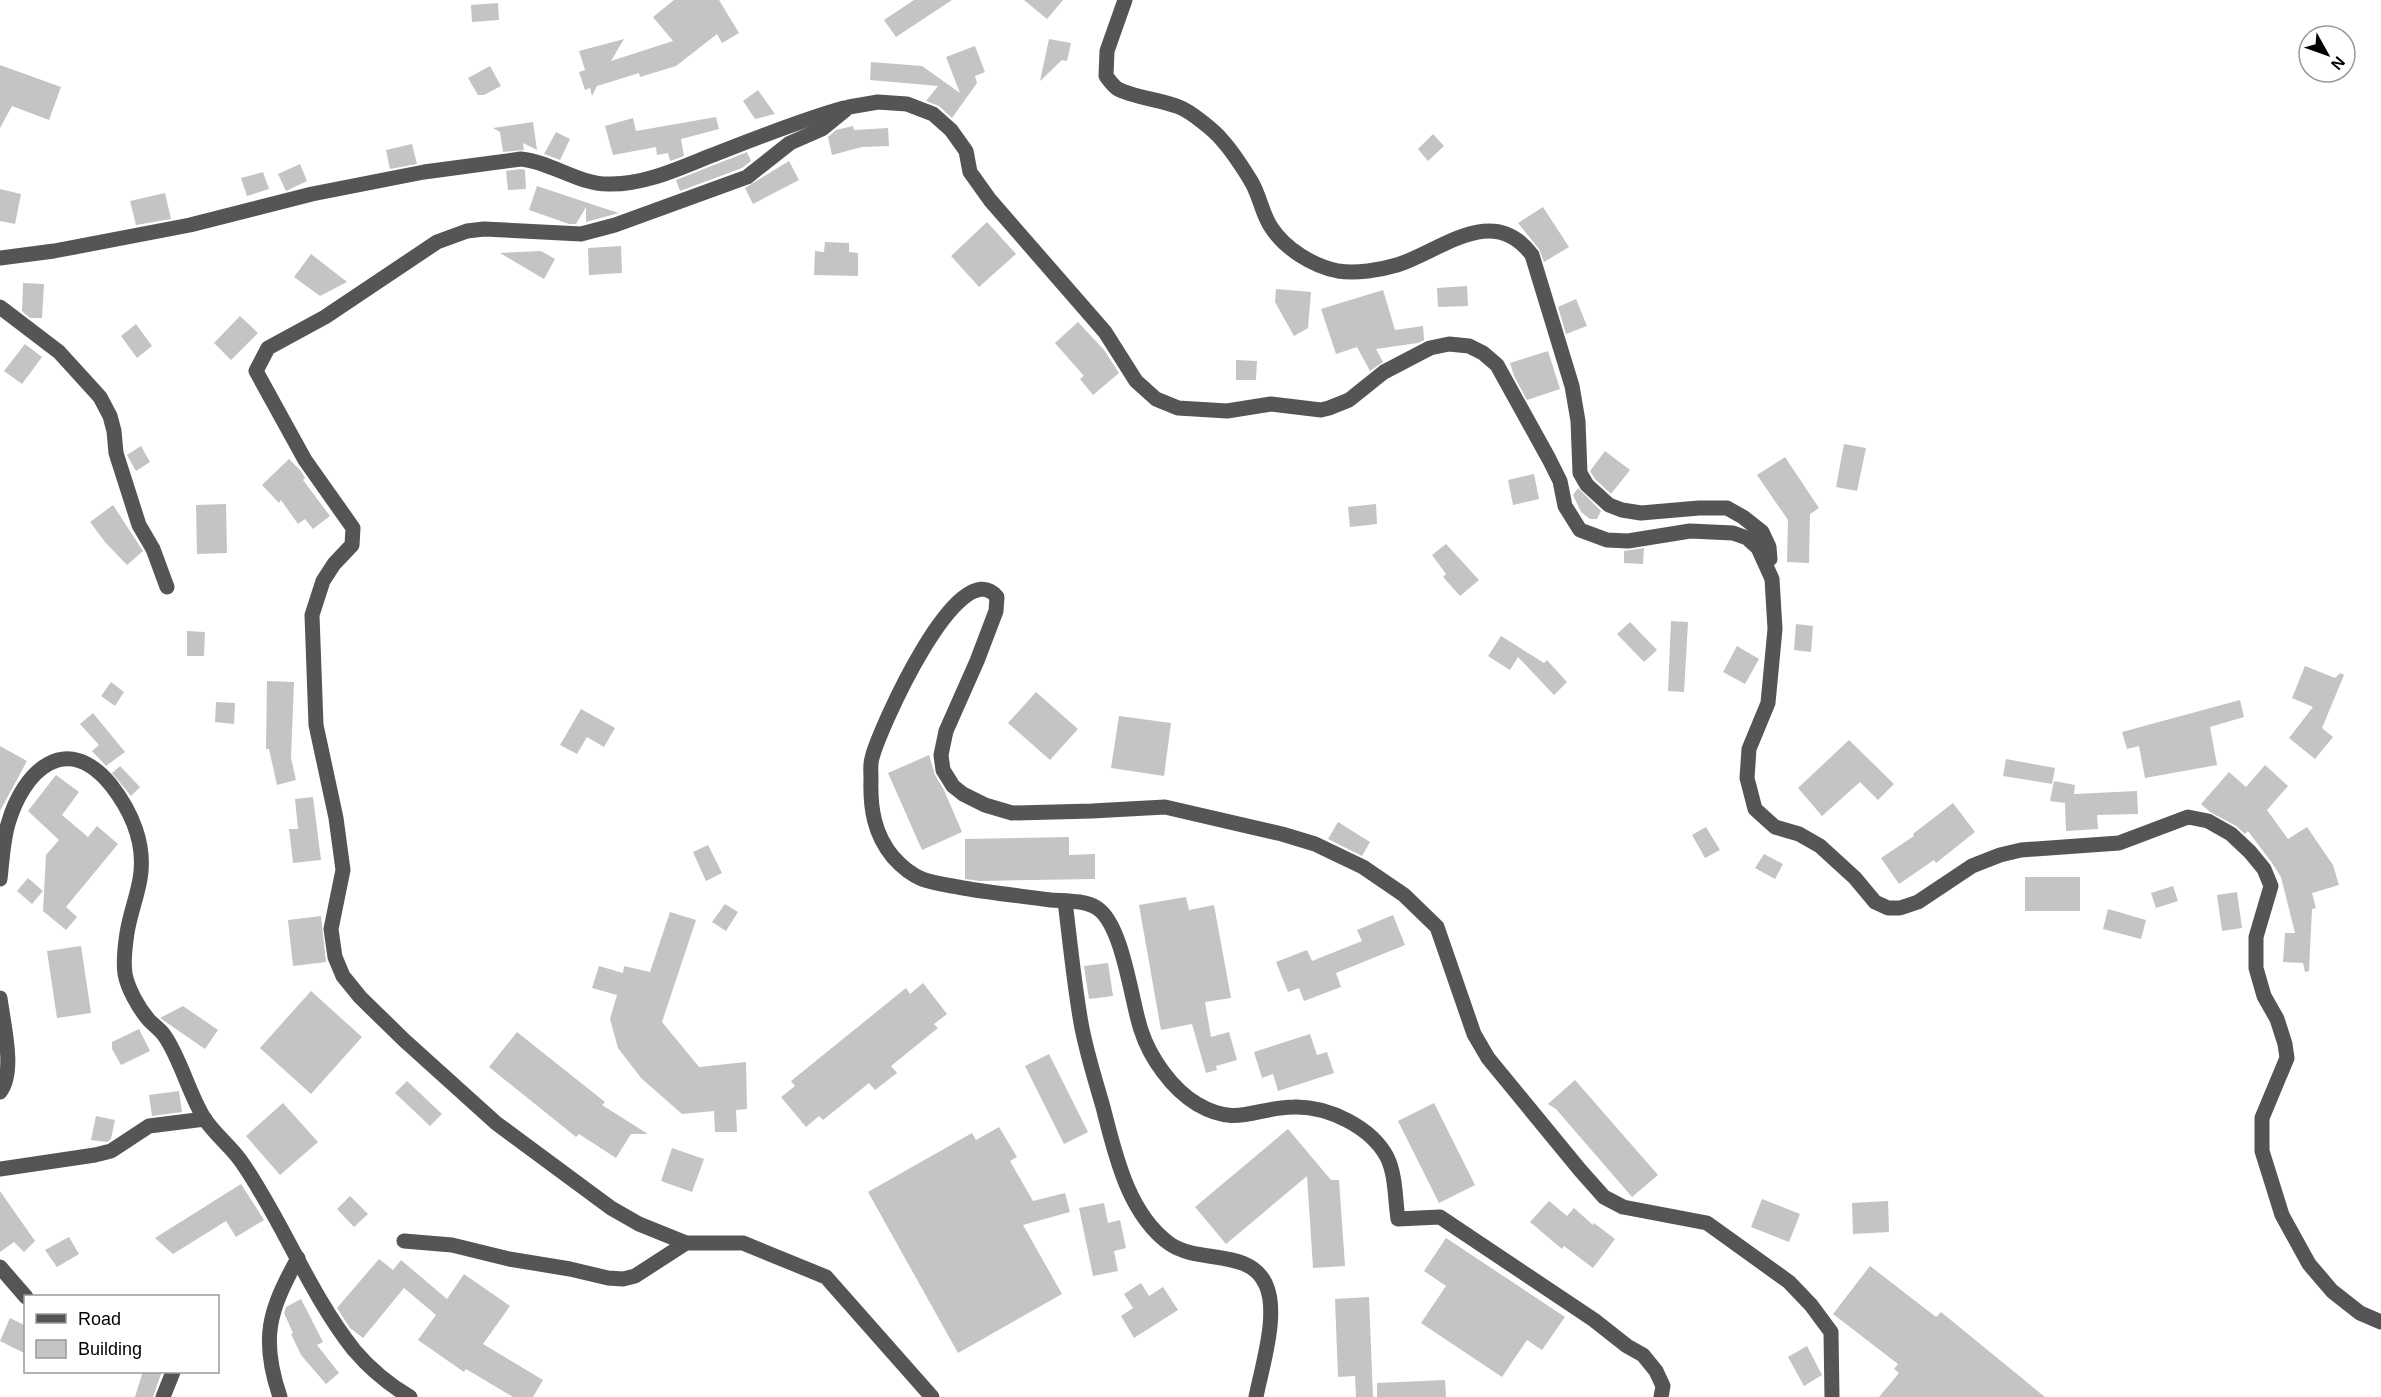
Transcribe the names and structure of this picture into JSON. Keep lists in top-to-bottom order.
{
  "legend": ["Road", "Building"],
  "north": "bottom right"
}
